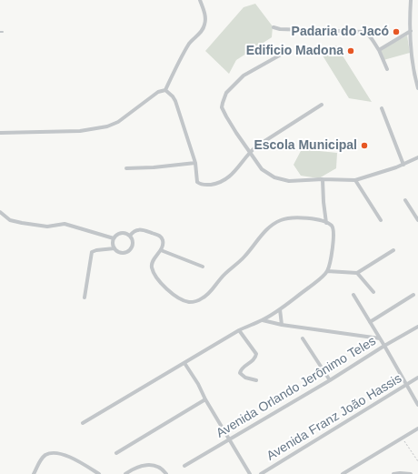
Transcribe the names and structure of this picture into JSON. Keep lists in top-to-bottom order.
{
  "streets": {
    "street": ["Avenida Orlando Jerônimo Teles", "Avenida Franz João Hassis"]
  },
  "places": ["Padaria do Jacó", "Edificio Madona", "Escola Municipal"]
}
